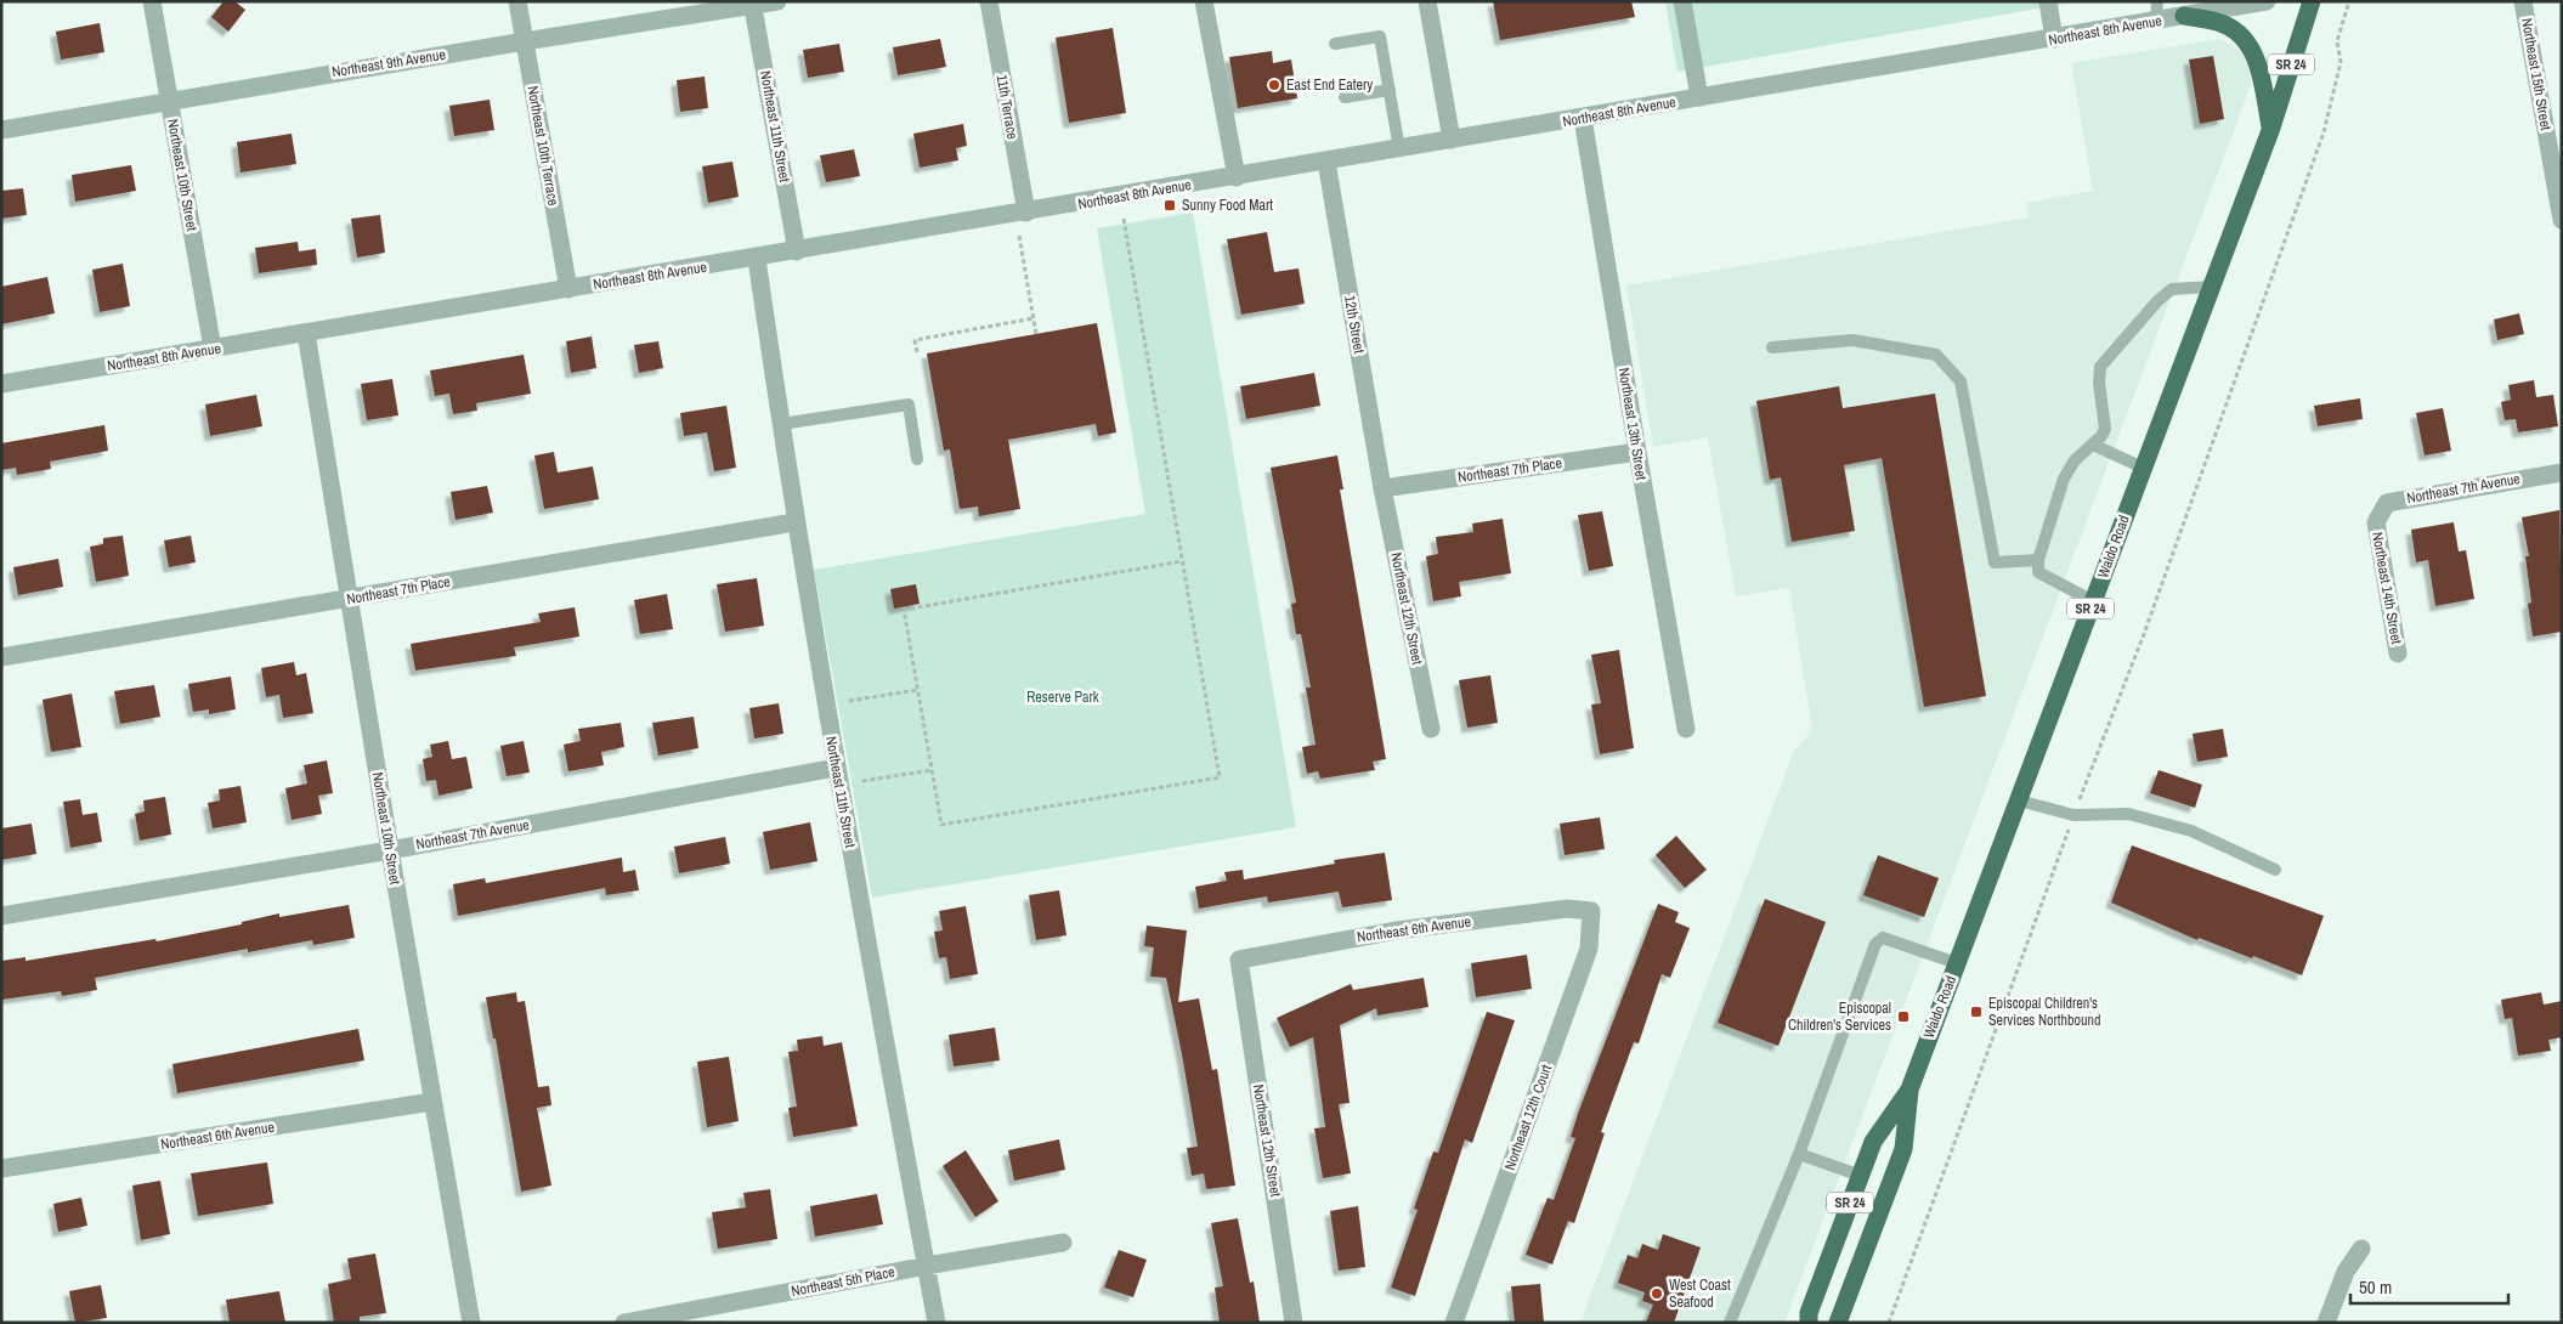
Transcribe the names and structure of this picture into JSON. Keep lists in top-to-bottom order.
{
  "streets": {
    "highway": ["SR 24", "Waldo Road"],
    "street": [
      "Northeast 8th Avenue",
      "Northeast 9th Avenue",
      "Northeast 15th Street",
      "11th Terrace",
      "Northeast 11th Street",
      "Northeast 10th Terrace",
      "Northeast 10th Street",
      "12th Street",
      "Northeast 13th Street",
      "Northeast 7th Place",
      "Northeast 7th Avenue",
      "Northeast 14th Street",
      "Northeast 12th Street",
      "Northeast 6th Avenue",
      "Northeast 12th Court",
      "Northeast 5th Place"
    ]
  },
  "crossings": [
    ["Northeast 8th Avenue", "11th Terrace"],
    ["Northeast 8th Avenue", "Northeast 11th Street"],
    ["Northeast 8th Avenue", "Northeast 10th Terrace"],
    ["Northeast 8th Avenue", "Northeast 10th Street"],
    ["Northeast 8th Avenue", "12th Street"],
    ["Northeast 8th Avenue", "Northeast 13th Street"],
    ["Northeast 9th Avenue", "Northeast 11th Street"],
    ["Northeast 9th Avenue", "Northeast 10th Terrace"],
    ["Northeast 9th Avenue", "Northeast 10th Street"],
    ["Northeast 11th Street", "Northeast 7th Place"],
    ["Northeast 11th Street", "Northeast 7th Avenue"],
    ["Northeast 11th Street", "Northeast 5th Place"],
    ["Northeast 10th Street", "Northeast 7th Place"],
    ["Northeast 10th Street", "Northeast 7th Avenue"],
    ["Northeast 10th Street", "Northeast 6th Avenue"],
    ["12th Street", "Northeast 7th Place"],
    ["12th Street", "Northeast 12th Street"],
    ["Northeast 13th Street", "Northeast 7th Place"],
    ["Northeast 7th Place", "Northeast 12th Street"],
    ["Northeast 7th Avenue", "Northeast 14th Street"],
    ["Northeast 12th Street", "Northeast 6th Avenue"],
    ["Northeast 6th Avenue", "Northeast 12th Court"]
  ],
  "parks": ["Reserve Park"],
  "places": {
    "other": ["East End Eatery", "West Coast Seafood"],
    "transit": ["Sunny Food Mart", "Episcopal Children's Services Northbound", "Episcopal Children's Services"]
  },
  "scale_bar": "50 m"
}
